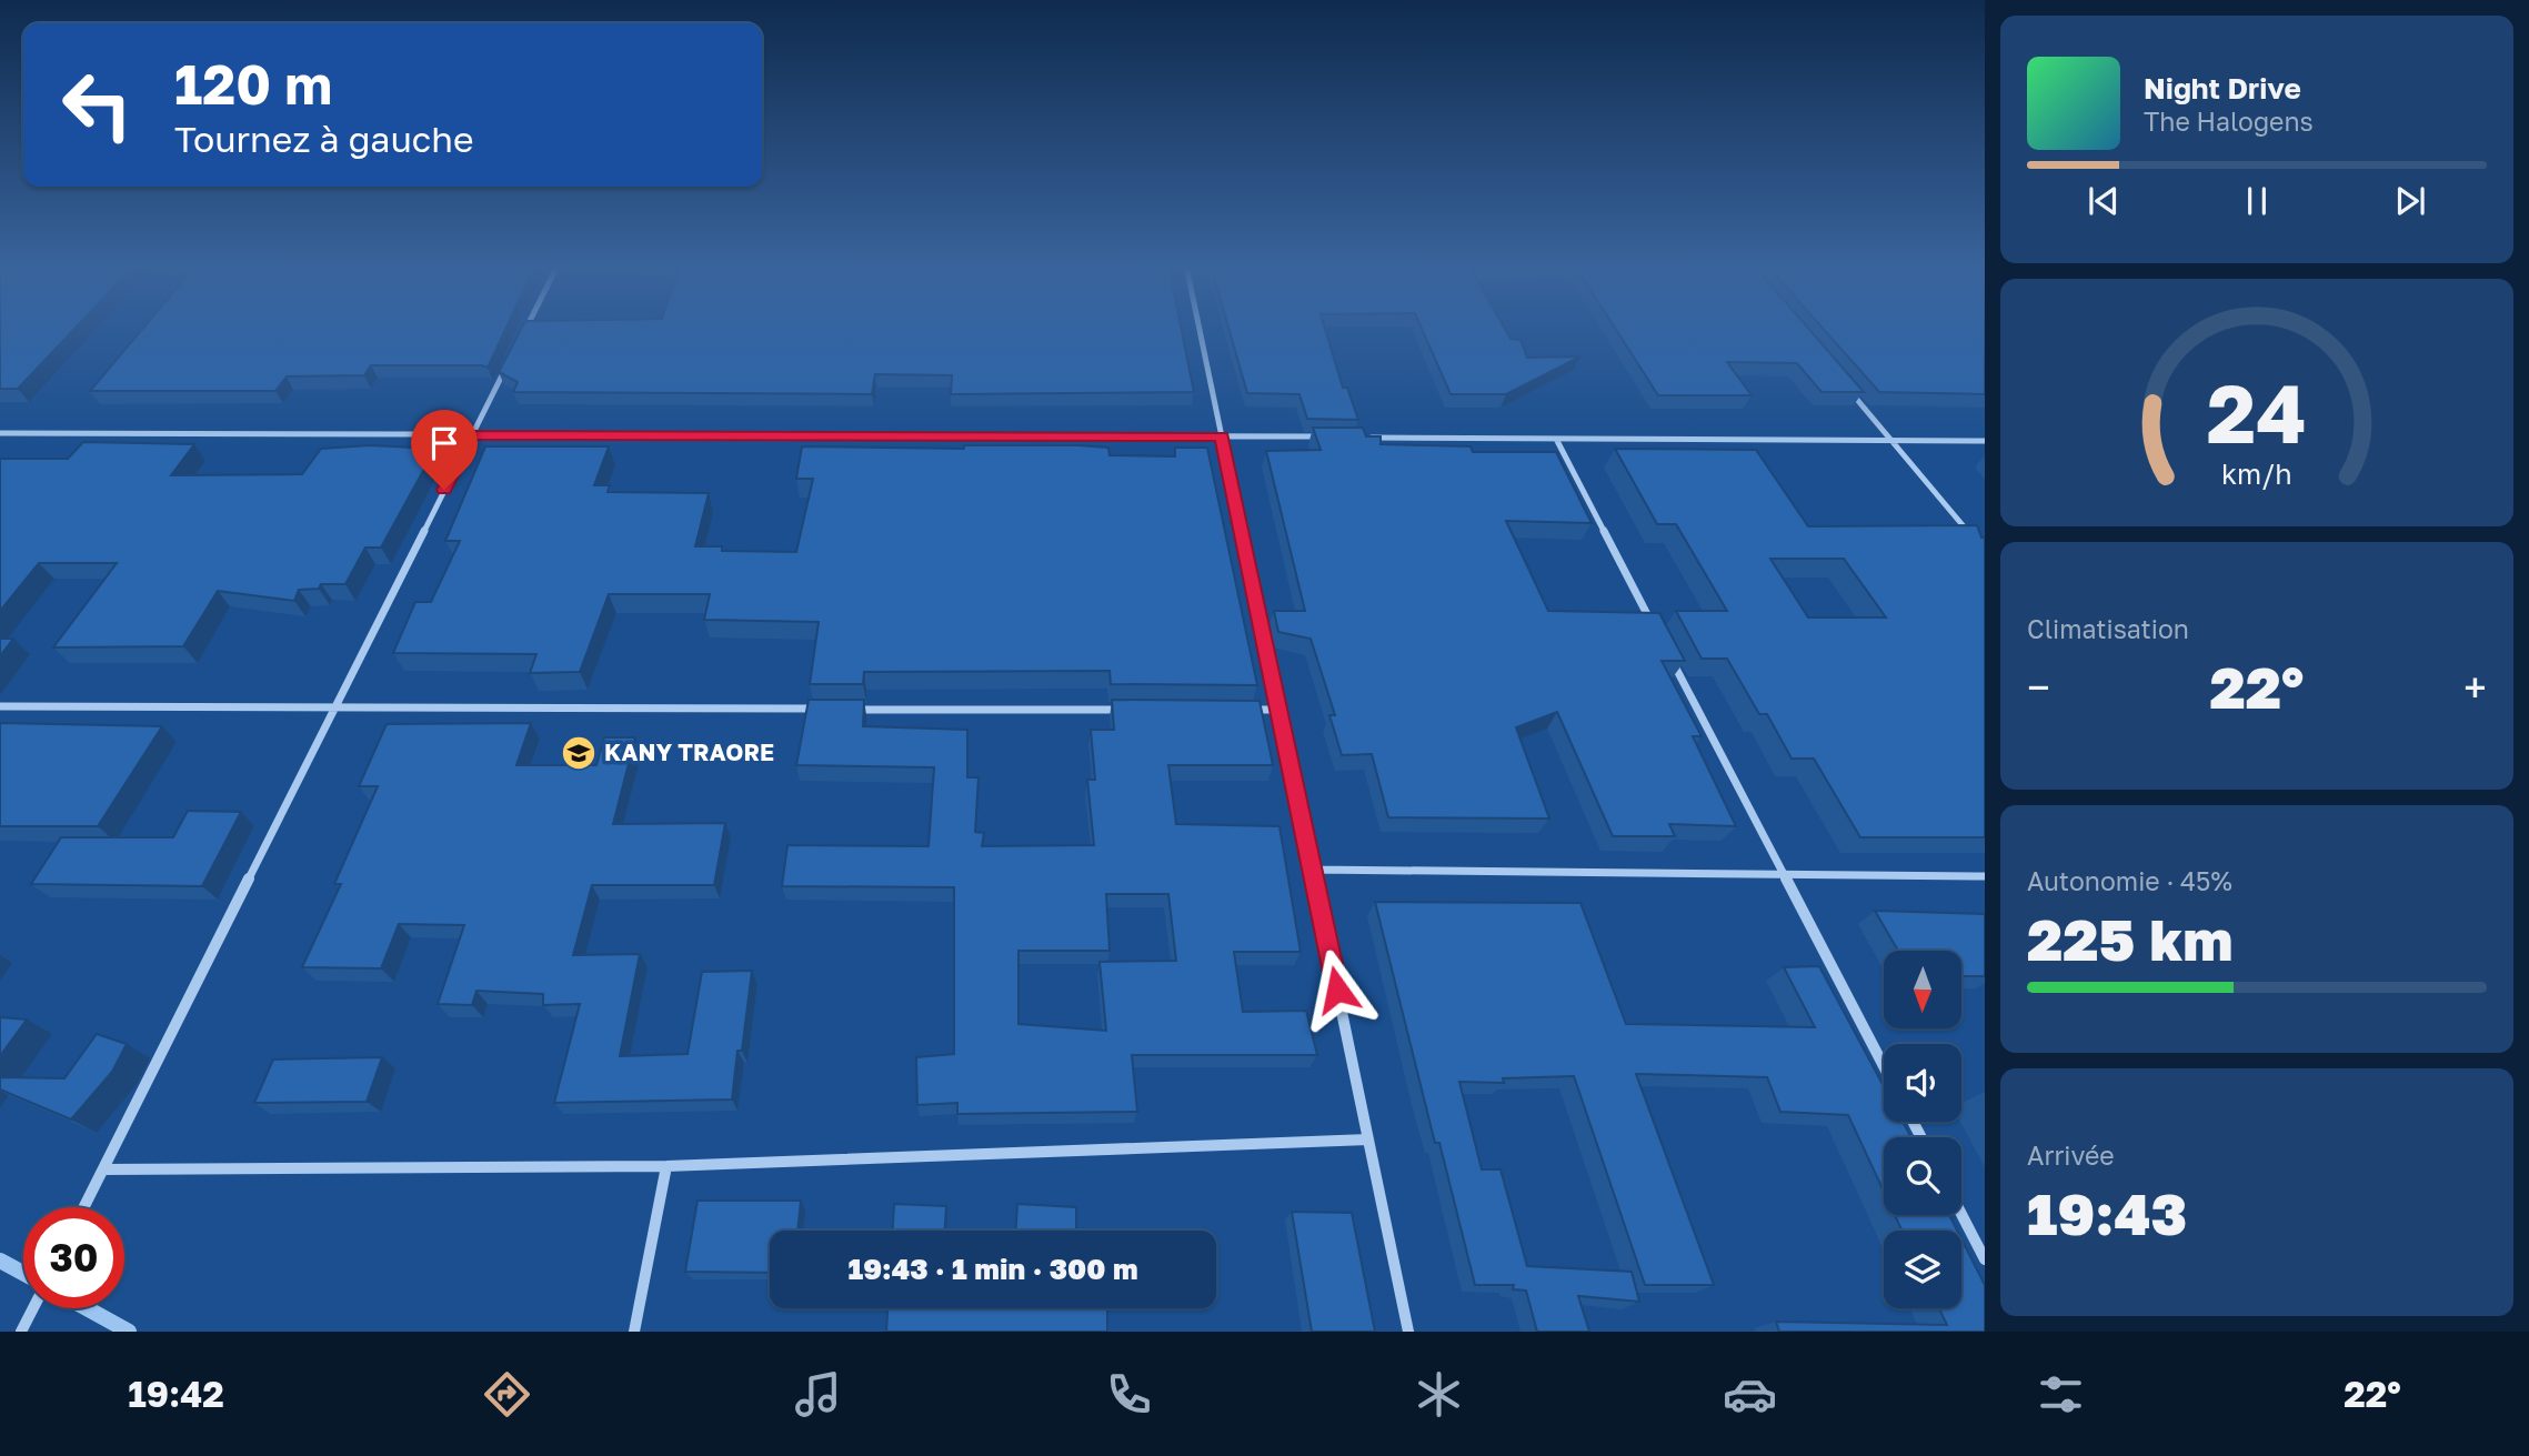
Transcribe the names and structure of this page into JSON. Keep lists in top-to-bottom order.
{
  "places": {
    "school or university": ["KANY TRAORE"]
  },
  "north": "bottom",
  "page": {
    "turn": ["120 m", "Tournez à gauche"],
    "song": ["Night Drive", "The Halogens"],
    "tile": [
      "Climatisation",
      ["Autonomie · 45%", "225 km"],
      ["Arrivée", "19:43"]
    ],
    "heat": ["−", "22°", "+"],
    "limit": "30",
    "trip": "19:43 · 1 min · 300 m",
    "tabs": ["19:42", "22°"],
    "gauge": ["24", "km/h"]
  }
}
